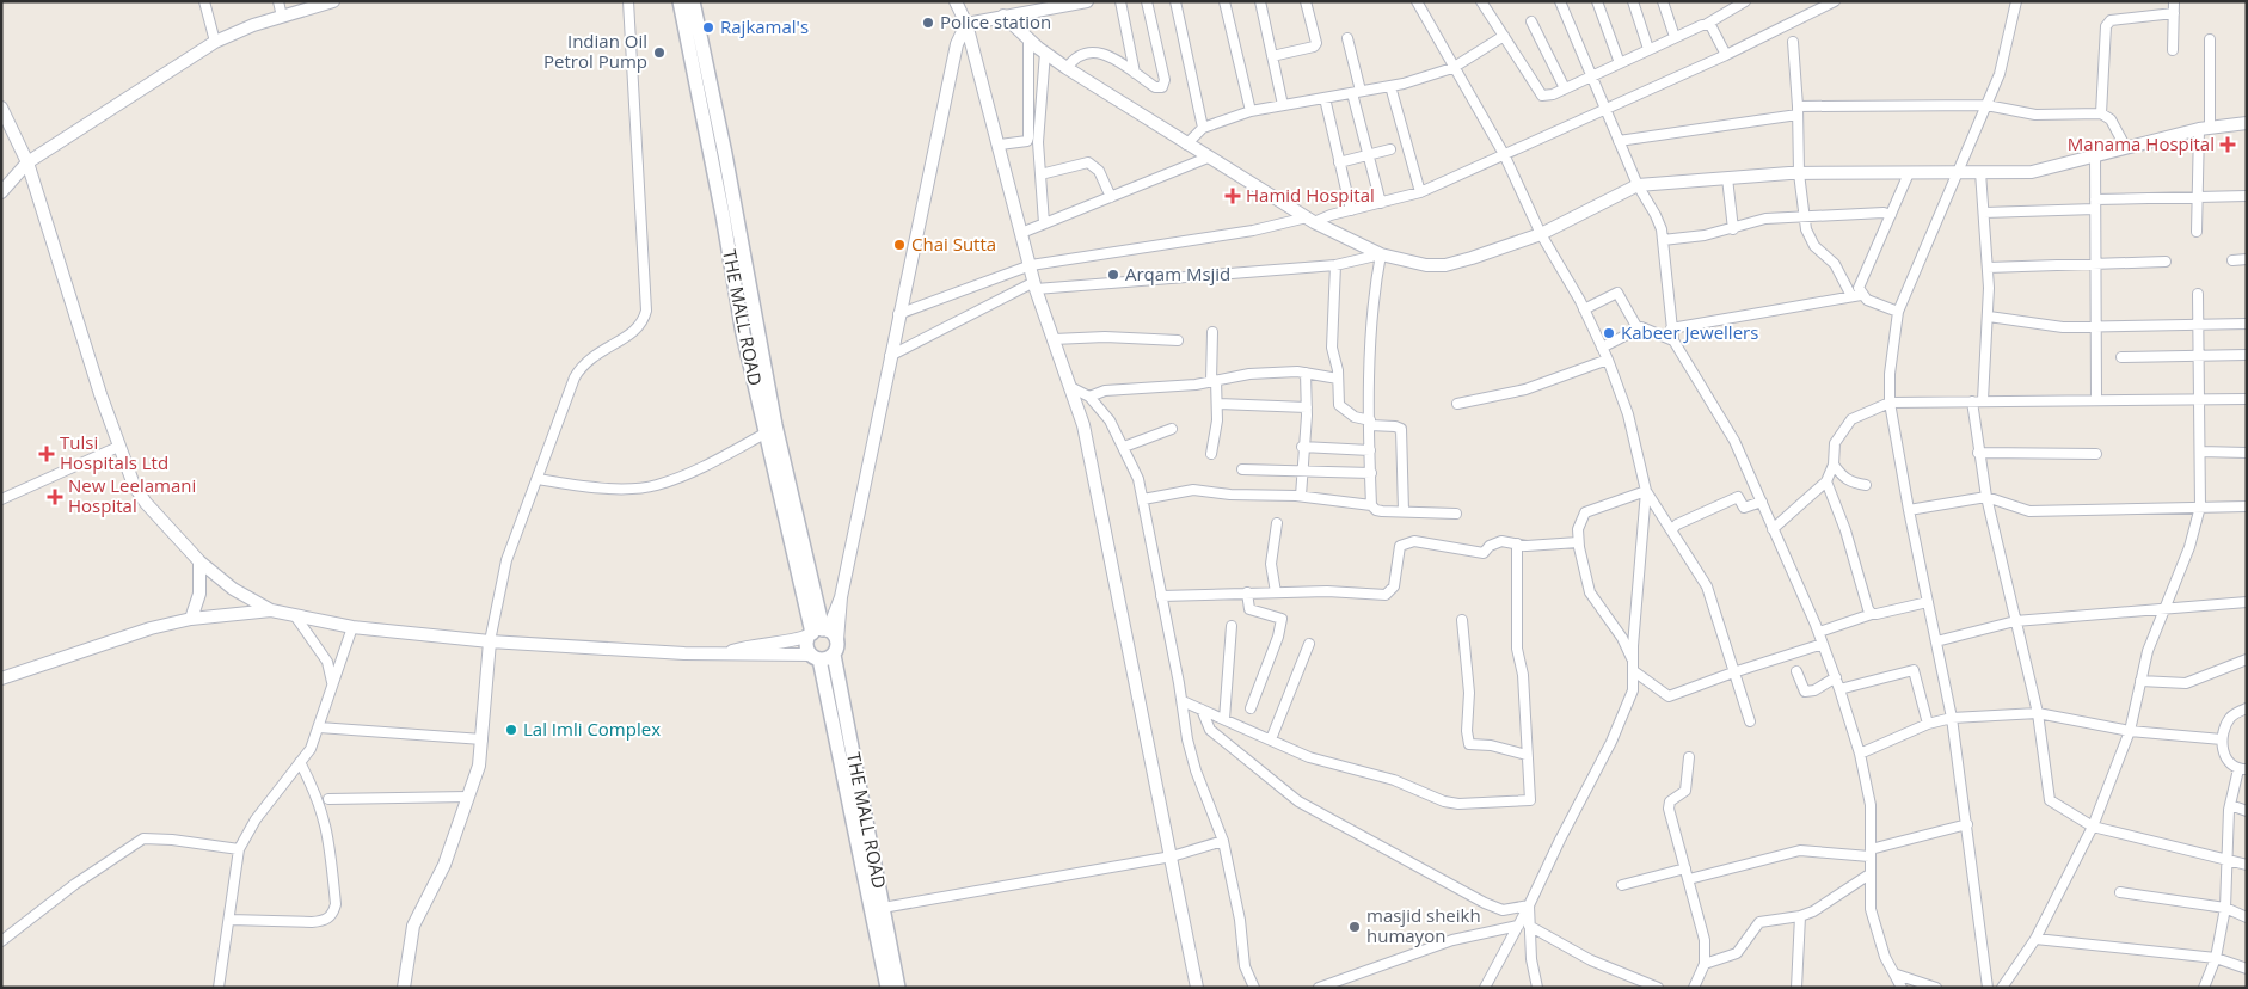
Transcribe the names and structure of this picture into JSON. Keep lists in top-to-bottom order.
{
  "streets": {
    "main road": ["THE MALL ROAD"]
  },
  "places": {
    "other": [
      "Police station",
      "Rajkamal's",
      "Indian Oil Petrol Pump",
      "Chai Sutta",
      "Arqam Msjid",
      "Kabeer Jewellers",
      "Lal Imli Complex",
      "masjid sheikh humayon"
    ],
    "health": [
      "Manama Hospital",
      "Hamid Hospital",
      "Tulsi Hospitals Ltd",
      "New Leelamani Hospital"
    ]
  }
}
